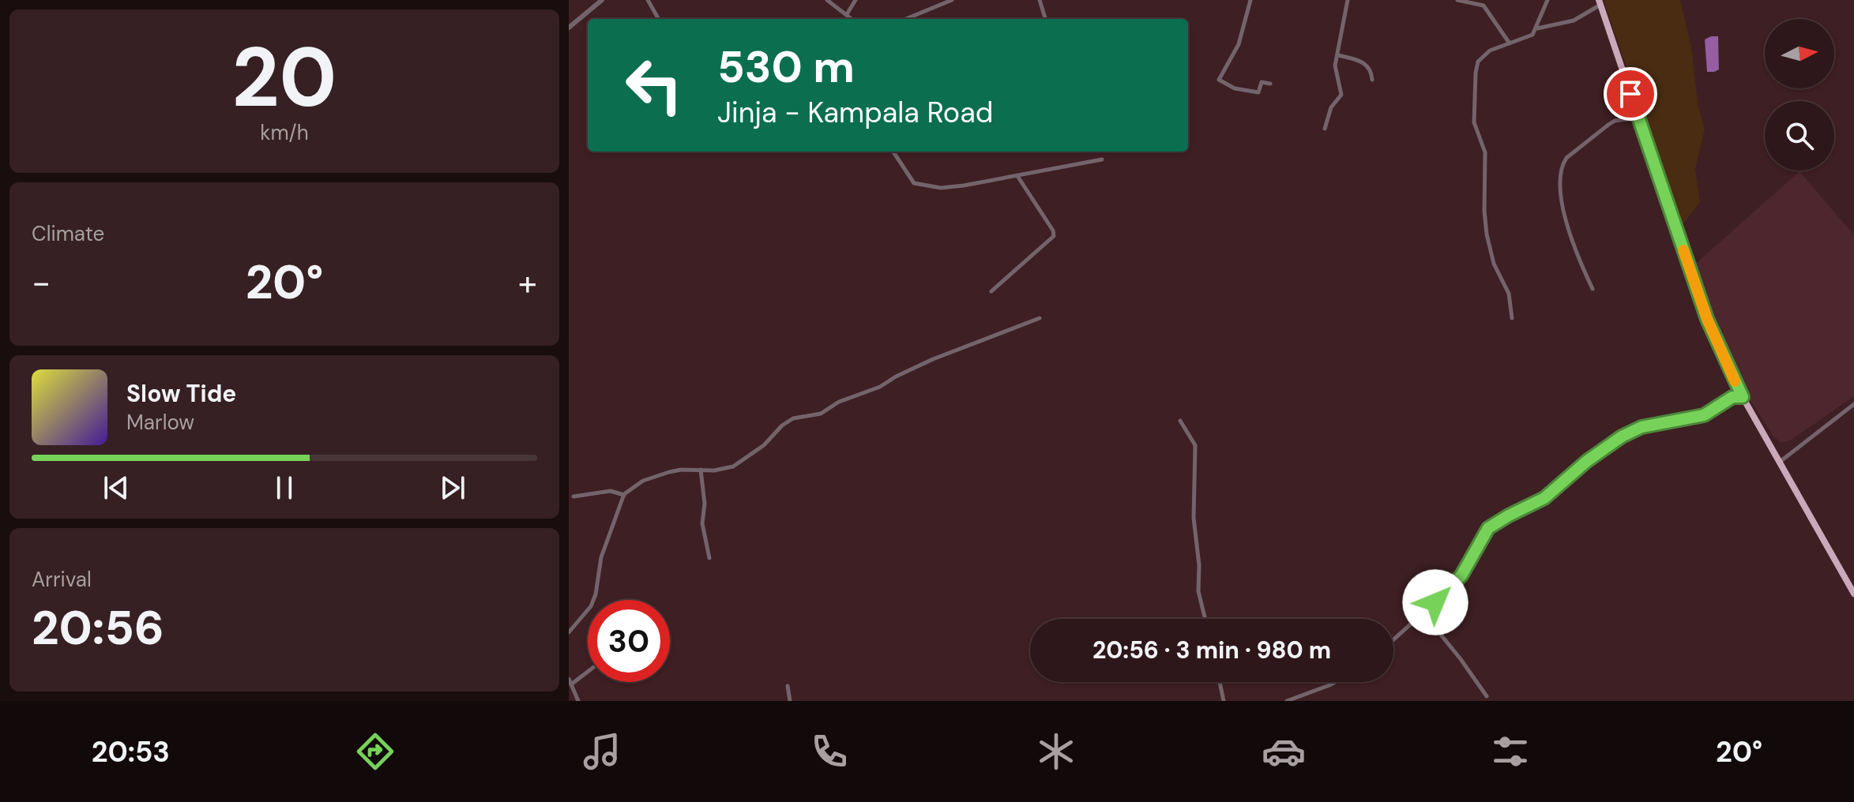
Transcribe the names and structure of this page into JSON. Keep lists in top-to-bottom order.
{
  "north": "right",
  "page": {
    "tile": [
      ["20", "km/h"],
      "Climate",
      ["Arrival", "20:56"]
    ],
    "turn": ["530 m", "Jinja - Kampala Road"],
    "heat": ["−", "20°", "+"],
    "song": ["Slow Tide", "Marlow"],
    "limit": "30",
    "trip": "20:56 · 3 min · 980 m",
    "tabs": ["20:53", "20°"]
  }
}
